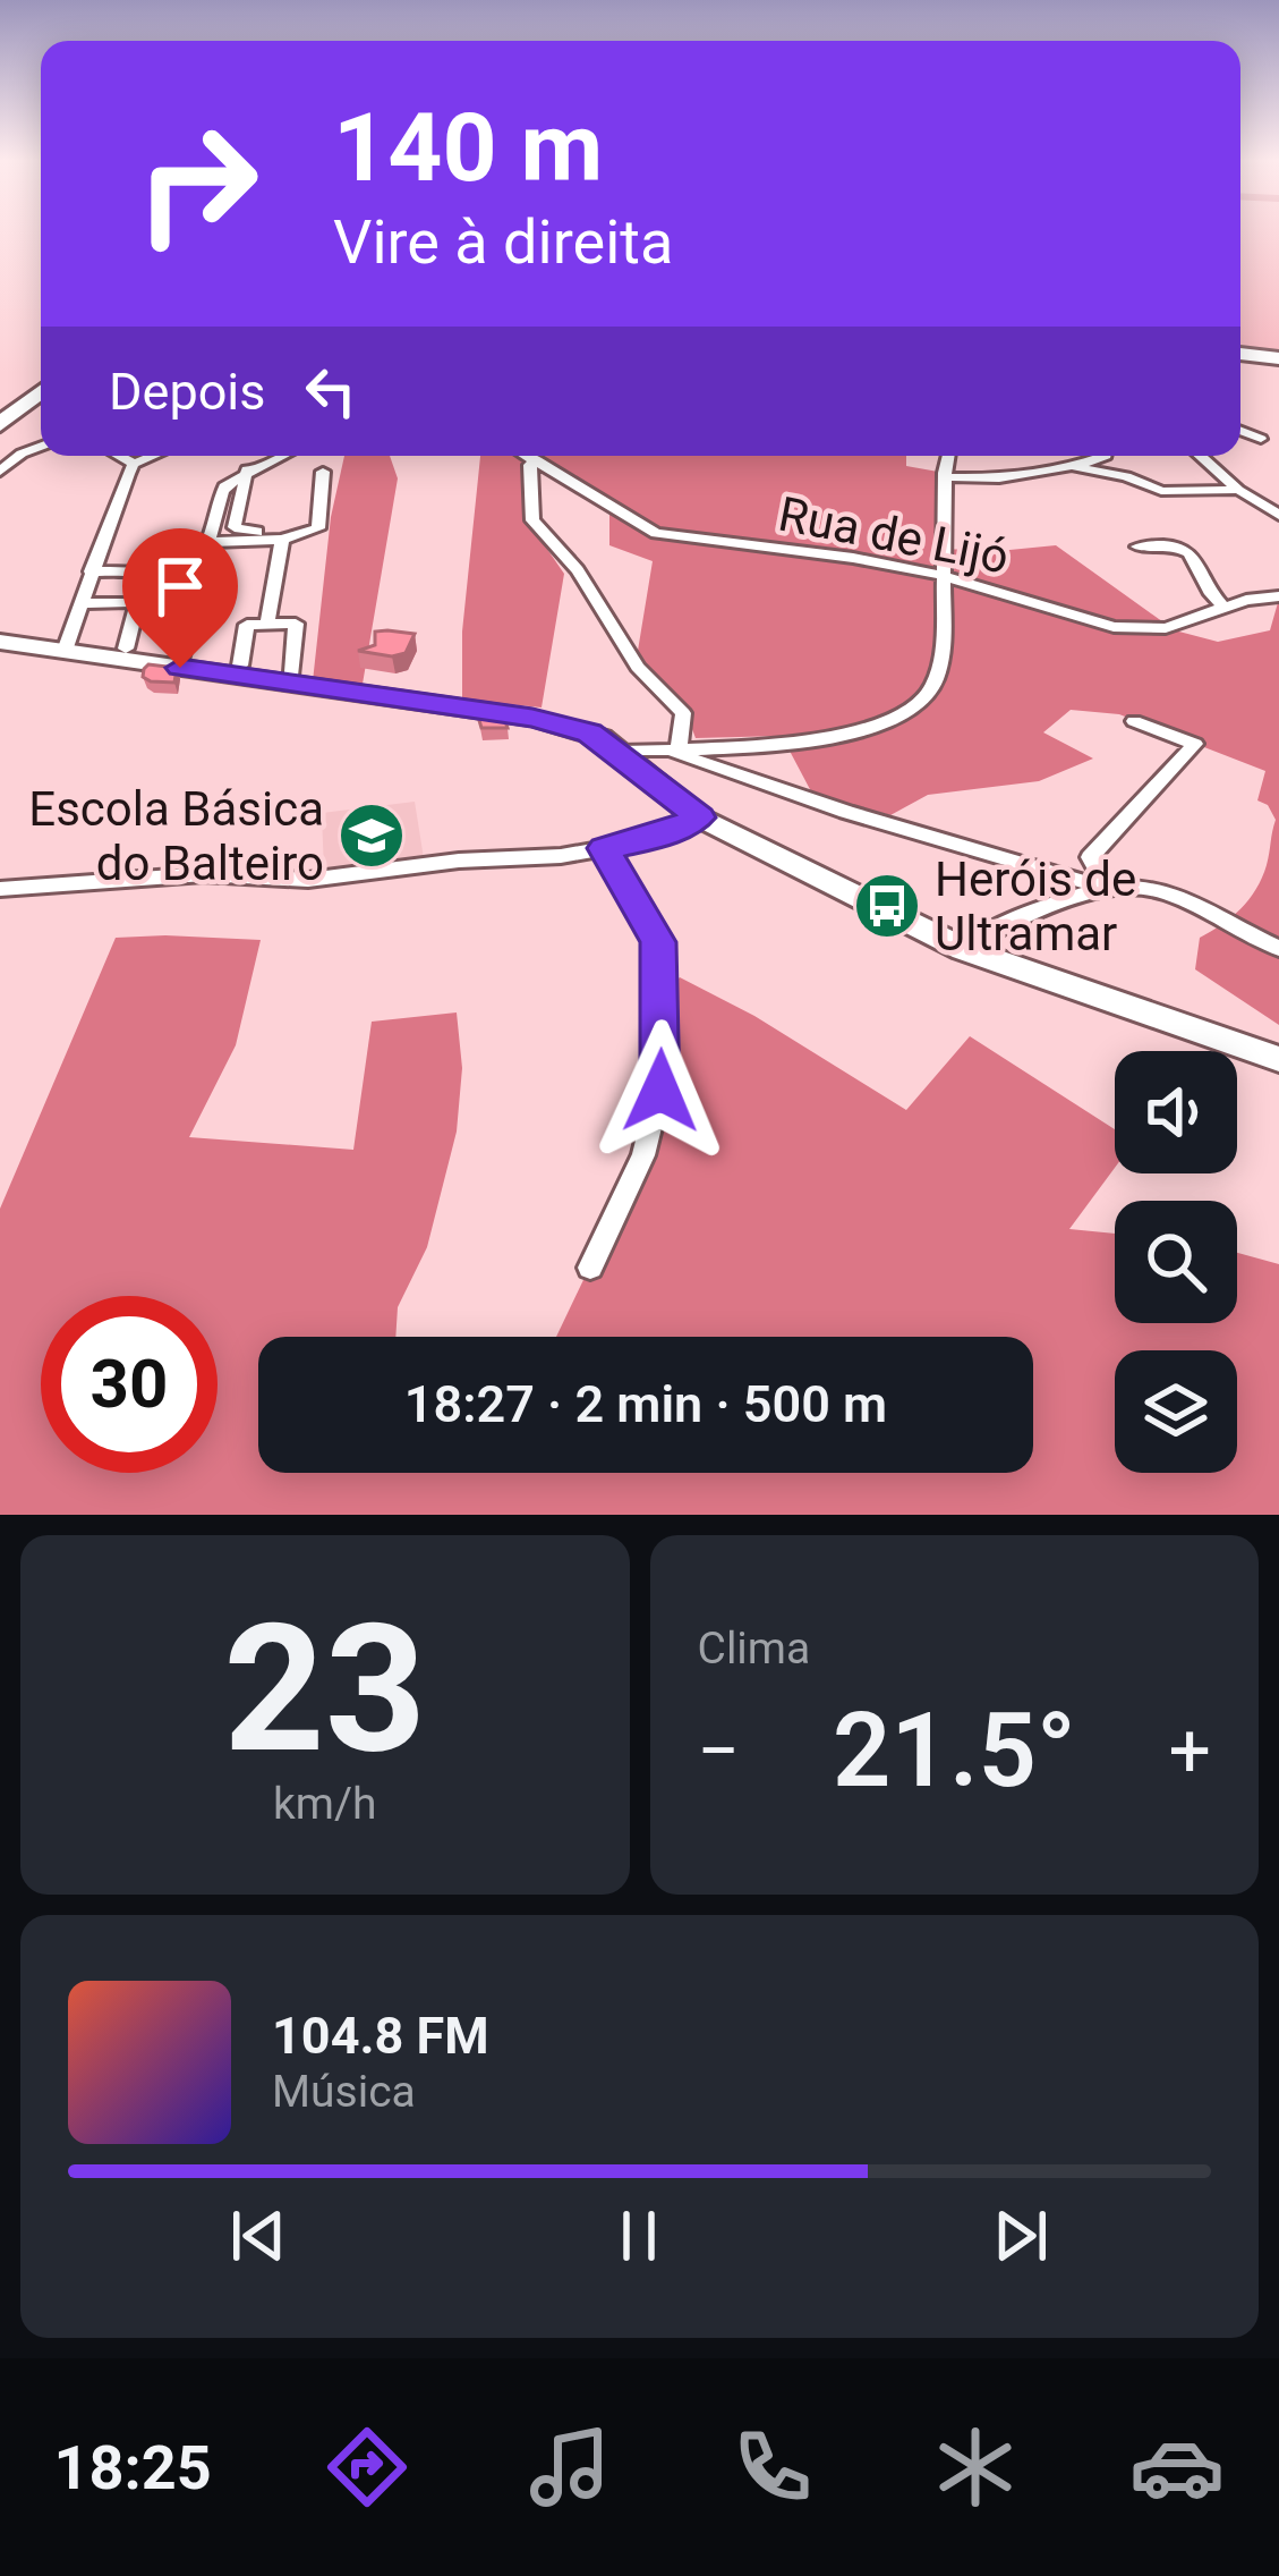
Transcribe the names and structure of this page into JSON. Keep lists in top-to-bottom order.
{
  "streets": {
    "street": ["Rua de Lijó"]
  },
  "places": {
    "school or university": ["Escola Básica do Balteiro"],
    "bus stop": ["Heróis de Ultramar"]
  },
  "page": {
    "turn": ["140 m", "Vire à direita"],
    "then": "Depois",
    "limit": "30",
    "trip": "18:27 · 2 min · 500 m",
    "tile": [
      ["23", "km/h"],
      "Clima"
    ],
    "heat": ["−", "21.5°", "+"],
    "song": ["104.8 FM", "Música"],
    "tabs": "18:25"
  }
}
